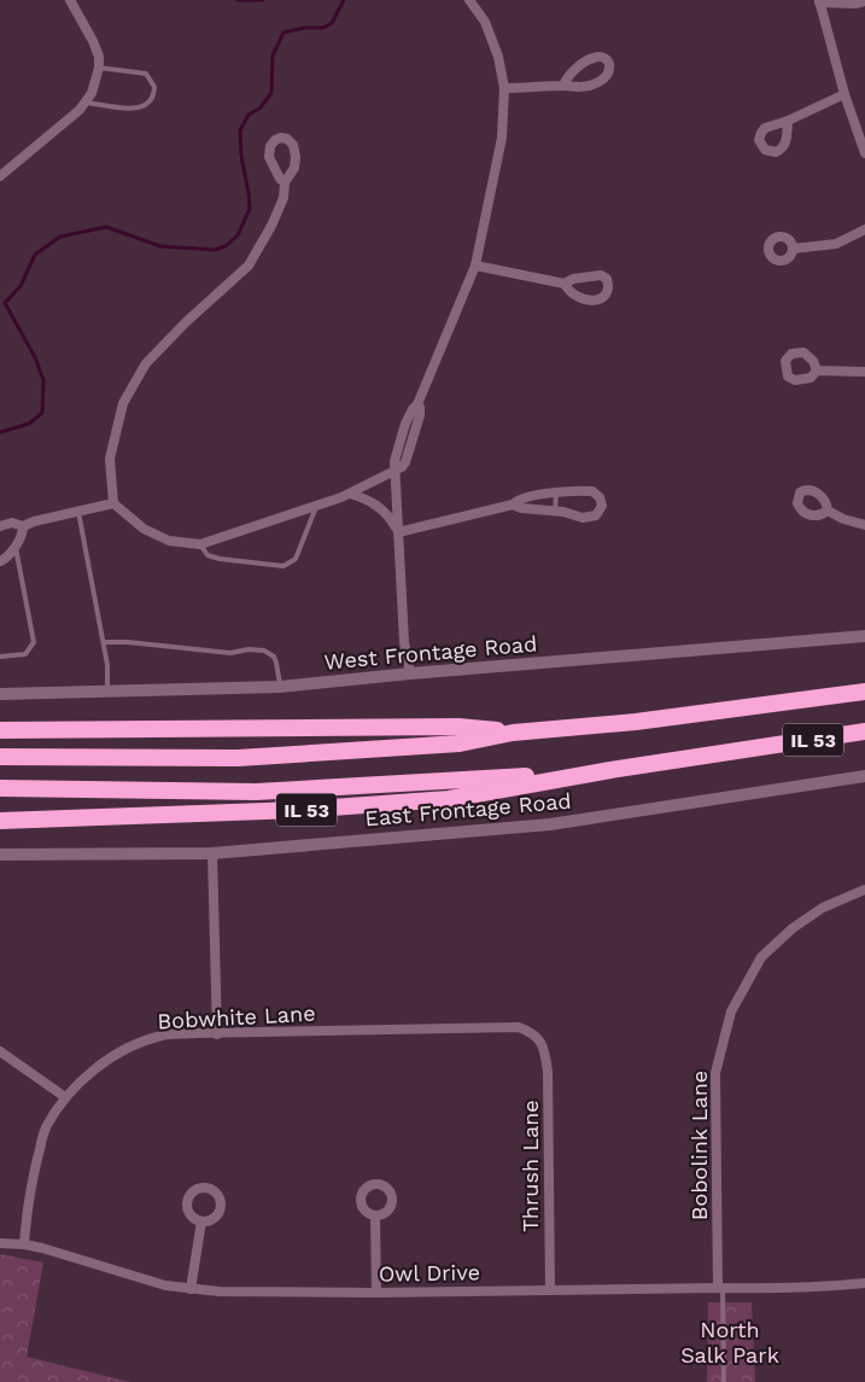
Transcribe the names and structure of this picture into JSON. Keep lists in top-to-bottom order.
{
  "streets": {
    "highway": ["IL 53"],
    "street": [
      "West Frontage Road",
      "East Frontage Road",
      "Bobwhite Lane",
      "Bobolink Lane",
      "Thrush Lane",
      "Owl Drive"
    ]
  },
  "crossings": [
    ["Bobwhite Lane", "Thrush Lane"],
    ["Bobwhite Lane", "Owl Drive"],
    ["Bobolink Lane", "Owl Drive"],
    ["Thrush Lane", "Owl Drive"]
  ],
  "parks": ["North Salk Park"]
}
